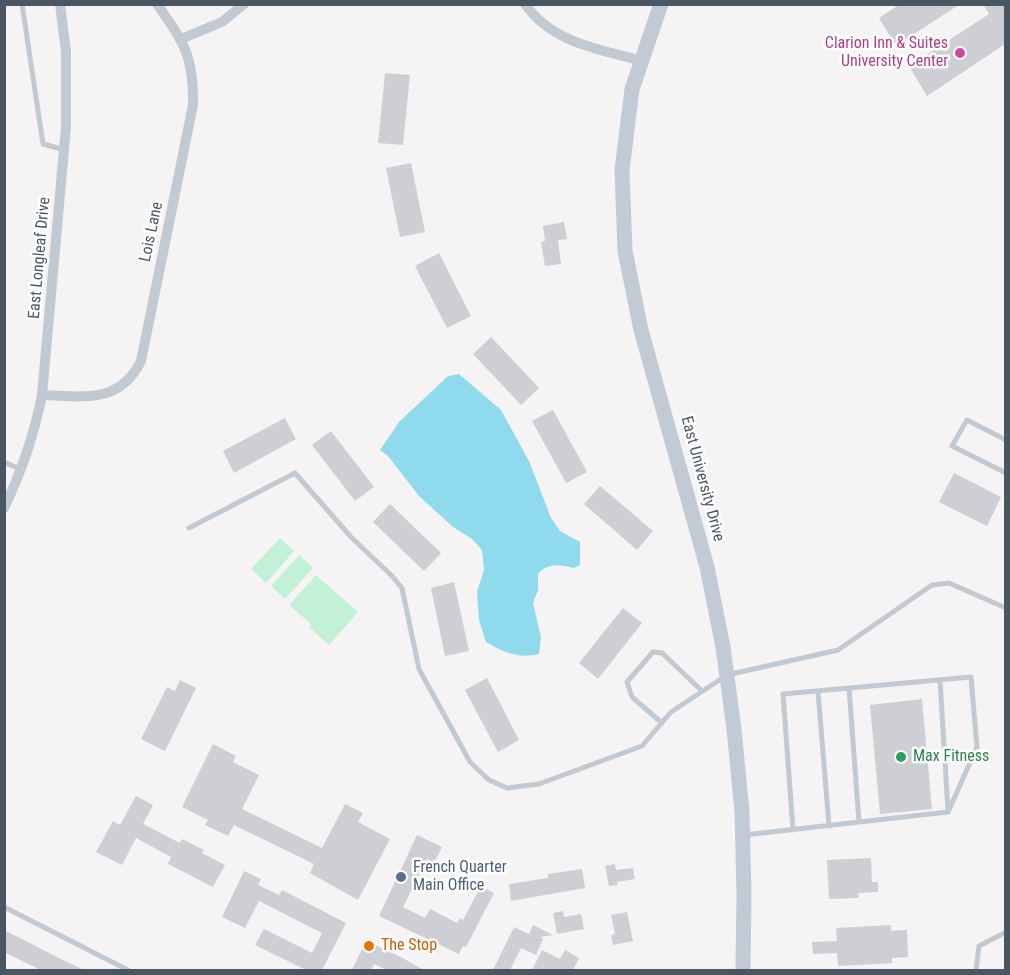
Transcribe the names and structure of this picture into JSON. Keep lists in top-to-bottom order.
{
  "streets": {
    "main road": ["East University Drive"],
    "street": ["Lois Lane", "East Longleaf Drive"]
  },
  "crossings": [
    ["Lois Lane", "East Longleaf Drive"]
  ],
  "places": [
    "Clarion Inn & Suites University Center",
    "Max Fitness",
    "French Quarter Main Office",
    "The Stop"
  ]
}
